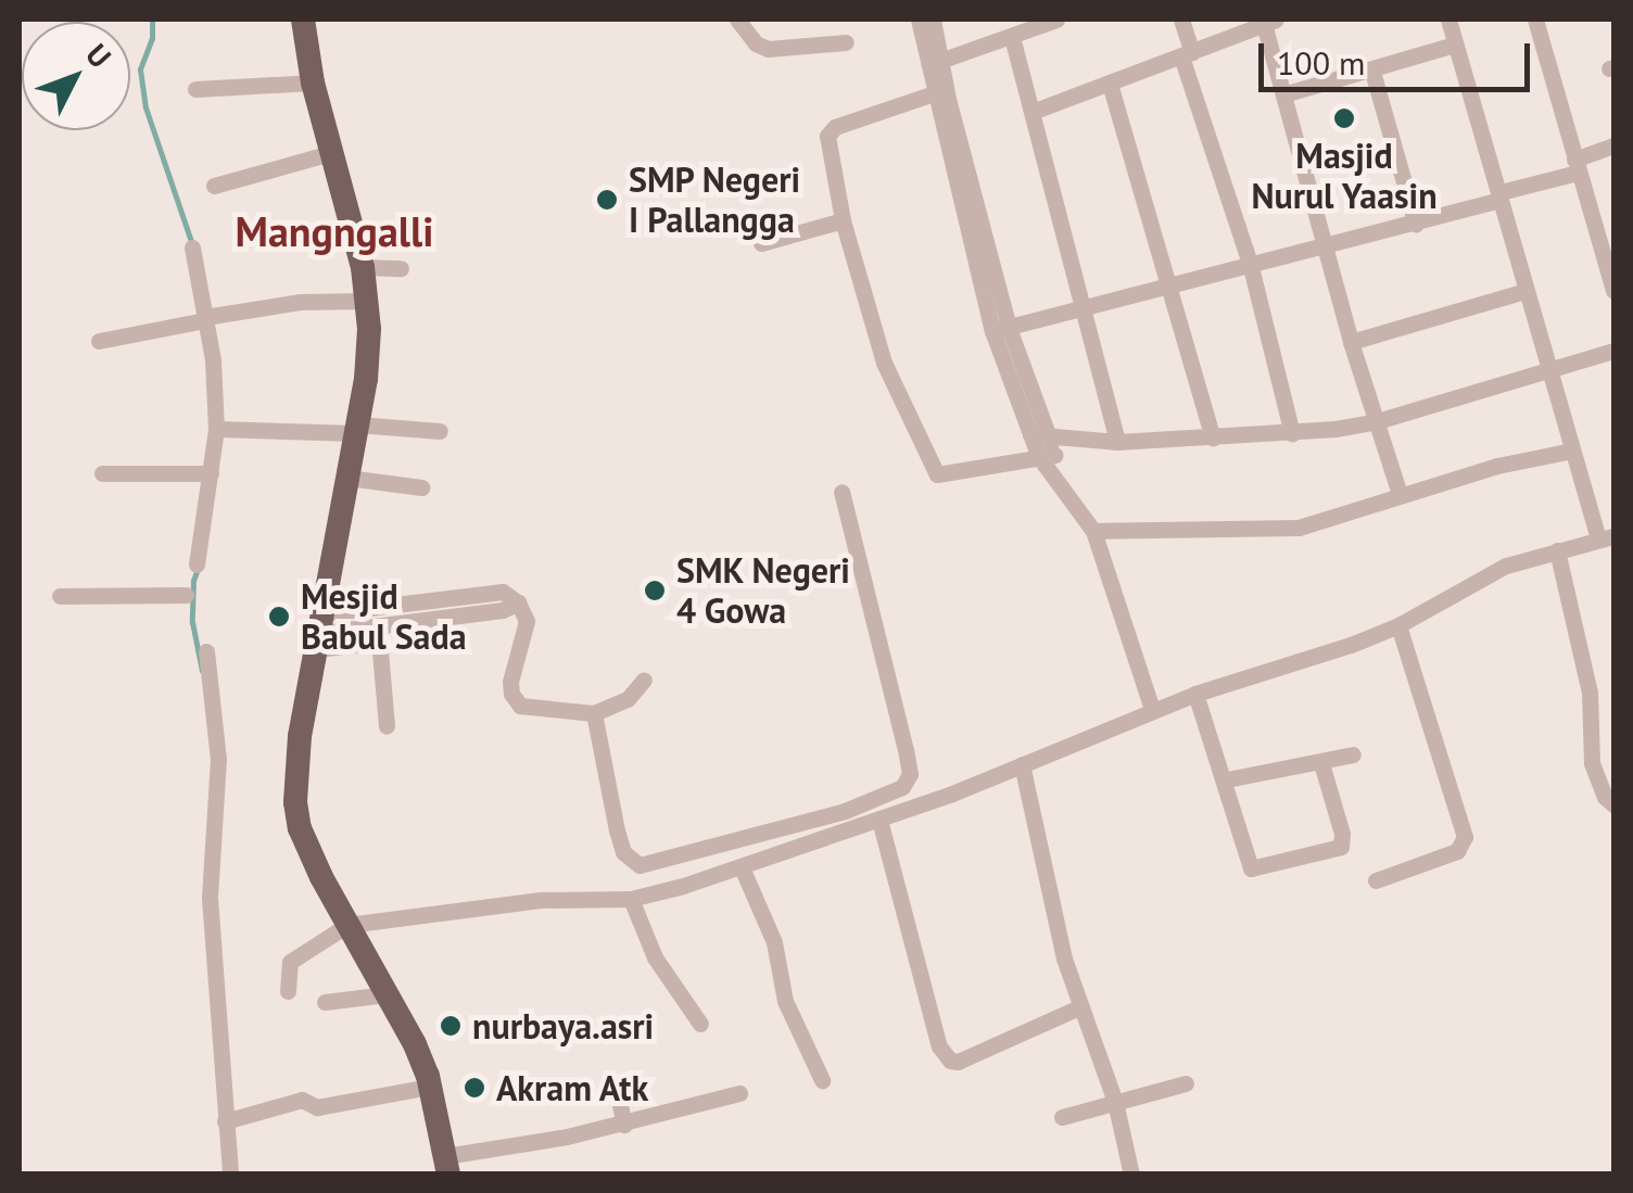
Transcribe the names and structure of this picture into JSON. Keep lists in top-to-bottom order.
{
  "districts": ["Mangngalli"],
  "places": [
    "Masjid Nurul Yaasin",
    "SMP Negeri I Pallangga",
    "SMK Negeri 4 Gowa",
    "Mesjid Babul Sada",
    "nurbaya.asri",
    "Akram Atk"
  ],
  "scale_bar": "100 m",
  "north": "top right"
}
